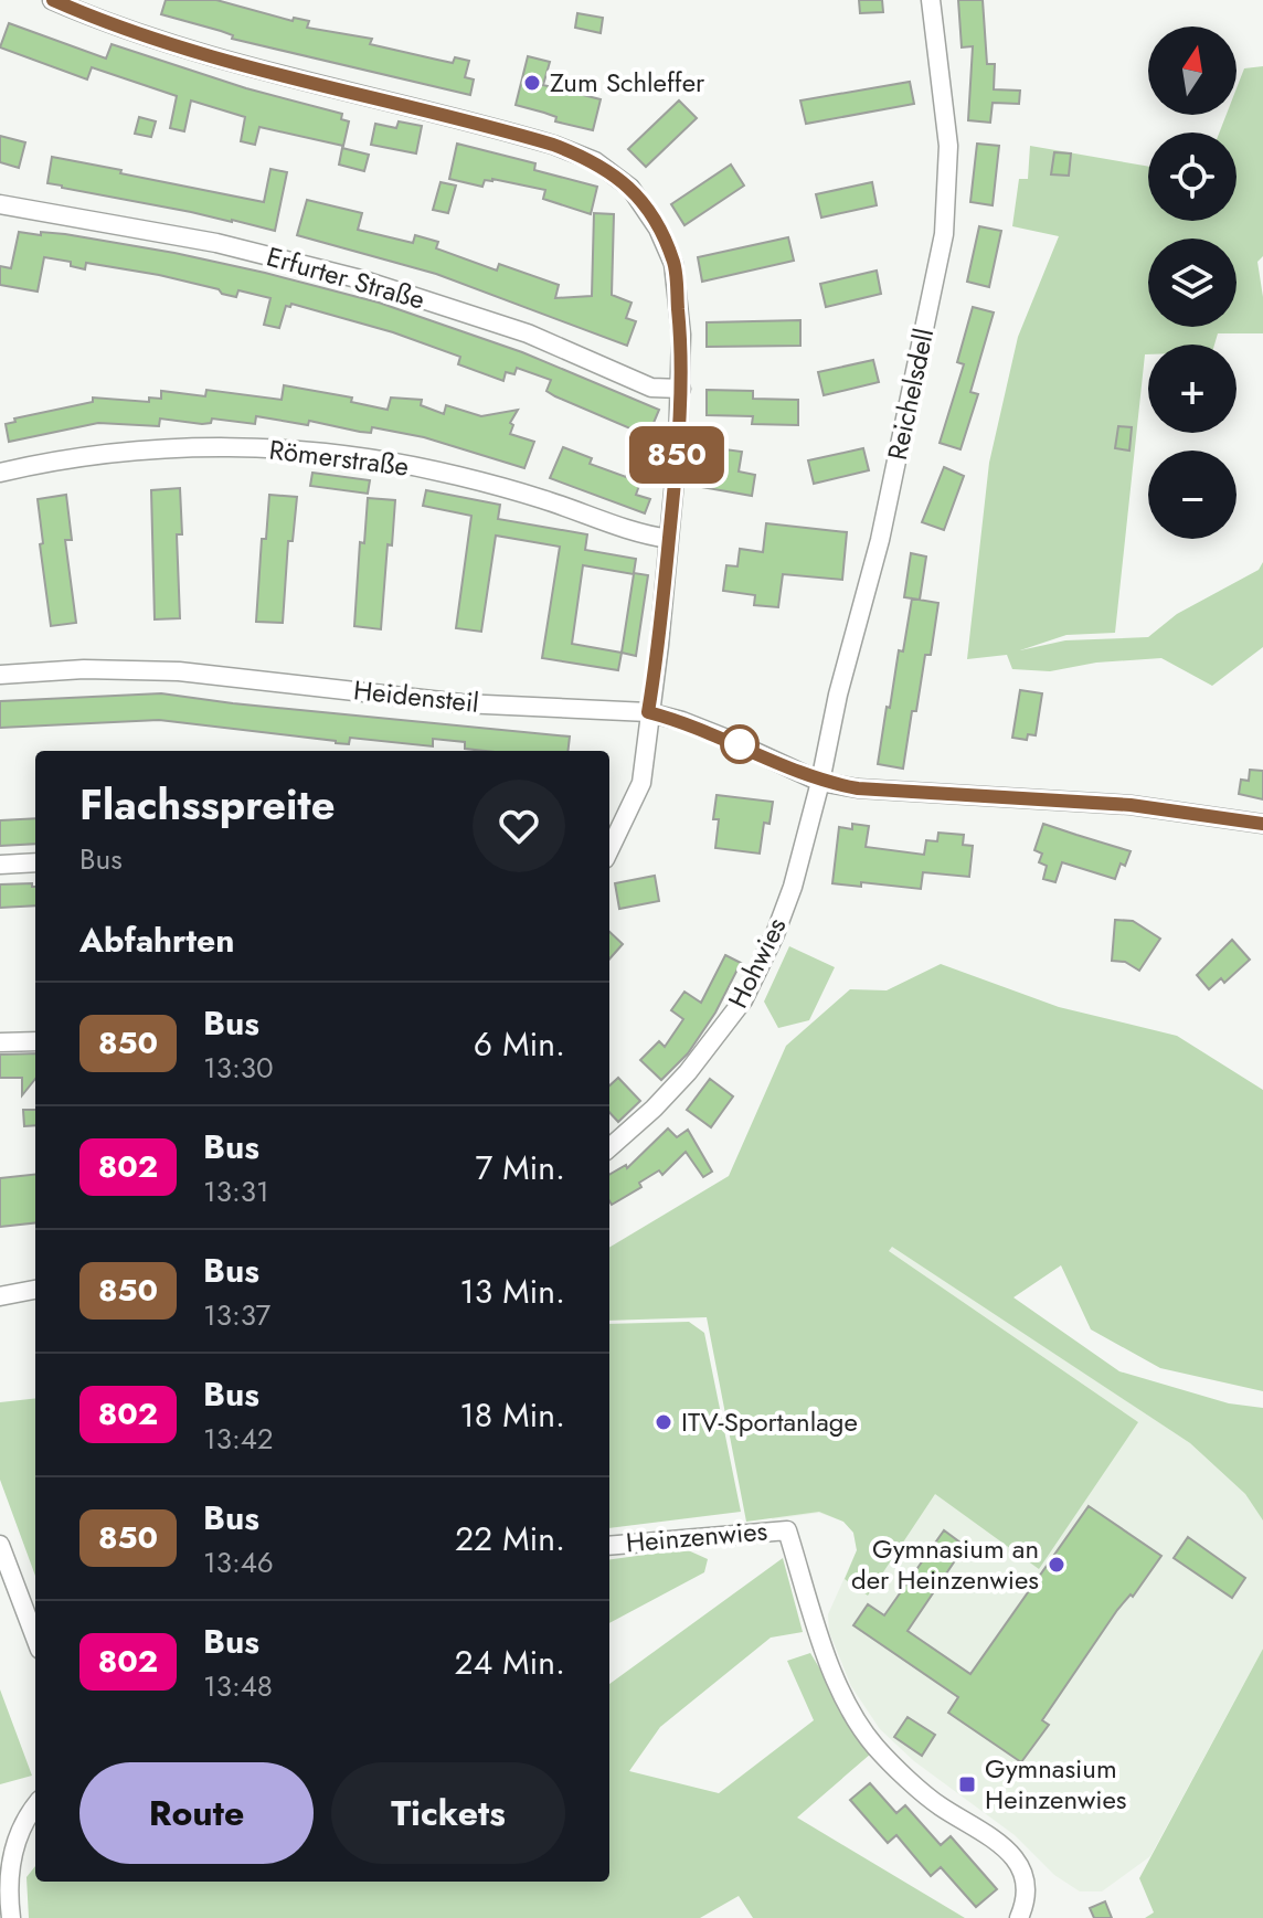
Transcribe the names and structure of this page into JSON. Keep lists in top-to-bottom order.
{
  "streets": {
    "street": [
      "Erfurter Straße",
      "Reichelsdell",
      "Römerstraße",
      "Heidensteil",
      "Hohwies",
      "Heinzenwies"
    ]
  },
  "crossings": [
    ["Reichelsdell", "Heidensteil"],
    ["Reichelsdell", "Hohwies"],
    ["Heidensteil", "Hohwies"]
  ],
  "places": {
    "other": ["Zum Schleffer", "ITV-Sportanlage", "Gymnasium an der Heinzenwies"],
    "transit": ["Gymnasium Heinzenwies"]
  },
  "lines": ["bus line 850"],
  "north": "top",
  "page": {
    "on_map": "850",
    "map_buttons": ["+", "−"],
    "heading": [
      ["Flachsspreite", "Bus"],
      "Abfahrten"
    ],
    "list": [
      {
        "mark": "850",
        "name": "Bus",
        "note": "13:30",
        "value": "6 Min."
      },
      {
        "mark": "802",
        "name": "Bus",
        "note": "13:31",
        "value": "7 Min."
      },
      {
        "mark": "850",
        "name": "Bus",
        "note": "13:37",
        "value": "13 Min."
      },
      {
        "mark": "802",
        "name": "Bus",
        "note": "13:42",
        "value": "18 Min."
      },
      {
        "mark": "850",
        "name": "Bus",
        "note": "13:46",
        "value": "22 Min."
      },
      {
        "mark": "802",
        "name": "Bus",
        "note": "13:48",
        "value": "24 Min."
      }
    ],
    "buttons": ["Route", "Tickets"]
  }
}
